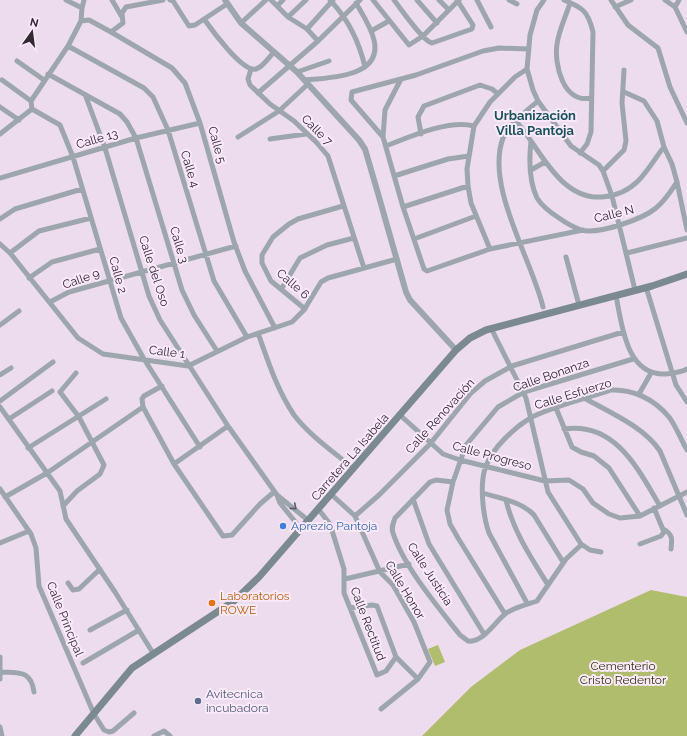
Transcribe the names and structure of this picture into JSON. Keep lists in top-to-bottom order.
{
  "streets": {
    "main road": ["Carretera La Isabela"],
    "street": [
      "Calle 7",
      "Calle 13",
      "Calle 5",
      "Calle 4",
      "Calle N",
      "Calle 3",
      "Calle del Oso",
      "Calle 2",
      "Calle 9",
      "Calle 6",
      "Calle 1",
      "Calle Bonanza",
      "Calle Esfuerzo",
      "Calle Renovación",
      "Calle Progreso",
      "Calle Justicia",
      "Calle Honor",
      "Calle Principal",
      "Calle Rectitud"
    ]
  },
  "crossings": [
    ["Calle 7", "Calle 6"],
    ["Calle 7", "Calle 1"],
    ["Calle 13", "Calle 5"],
    ["Calle 13", "Calle 4"],
    ["Calle 13", "Calle 3"],
    ["Calle 13", "Calle del Oso"],
    ["Calle 13", "Calle 2"],
    ["Calle 5", "Calle 9"],
    ["Calle 5", "Calle 1"],
    ["Calle 4", "Calle 9"],
    ["Calle 4", "Calle 1"],
    ["Calle 3", "Calle del Oso"],
    ["Calle 3", "Calle 9"],
    ["Calle 3", "Calle 1"],
    ["Calle del Oso", "Calle 9"],
    ["Calle del Oso", "Calle 1"],
    ["Calle del Oso", "Carretera La Isabela"],
    ["Calle 2", "Calle 9"],
    ["Calle 2", "Calle 1"],
    ["Calle 9", "Calle 1"],
    ["Calle 6", "Calle 1"],
    ["Calle Bonanza", "Calle Progreso"],
    ["Calle Bonanza", "Calle Justicia"],
    ["Calle Esfuerzo", "Calle Progreso"],
    ["Calle Renovación", "Calle Progreso"],
    ["Calle Renovación", "Calle Honor"],
    ["Calle Progreso", "Carretera La Isabela"],
    ["Carretera La Isabela", "Calle Honor"],
    ["Carretera La Isabela", "Calle Principal"],
    ["Carretera La Isabela", "Calle Rectitud"]
  ],
  "districts": ["Urbanización Villa Pantoja"],
  "parks": ["Cementerio Cristo Redentor"],
  "places": ["Aprezio Pantoja", "Laboratorios ROWE", "Avitecnica incubadora"],
  "north": "top"
}
